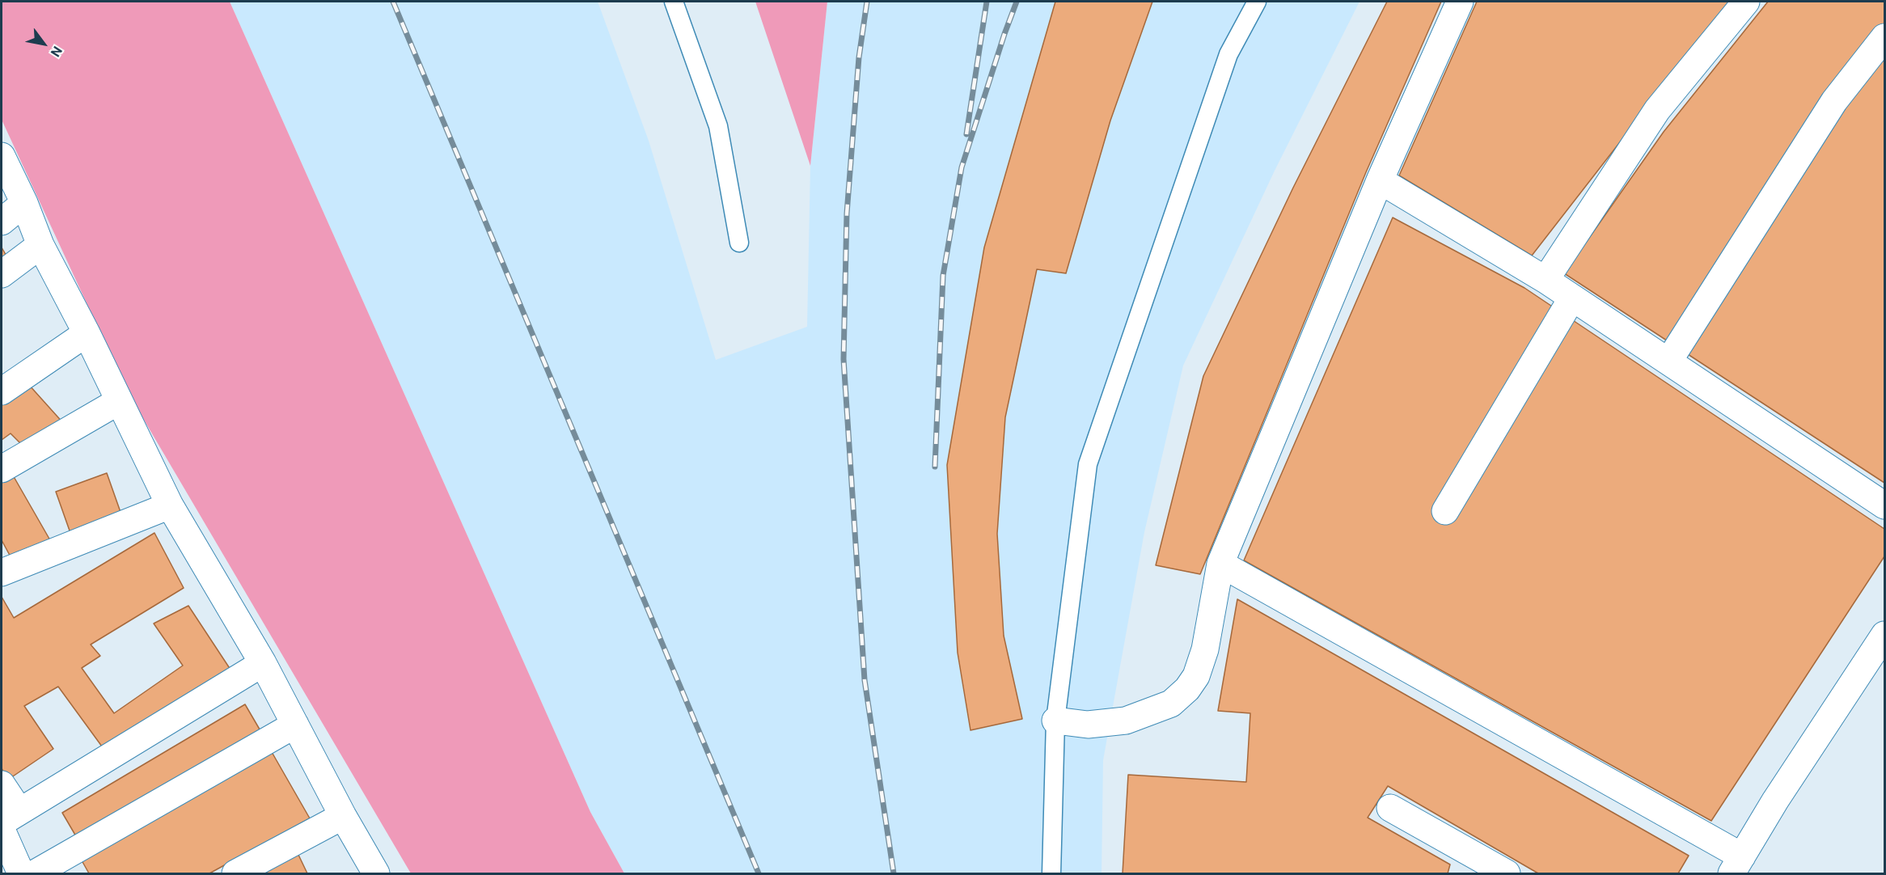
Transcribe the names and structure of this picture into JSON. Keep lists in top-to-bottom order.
{
  "north": "bottom right"
}
